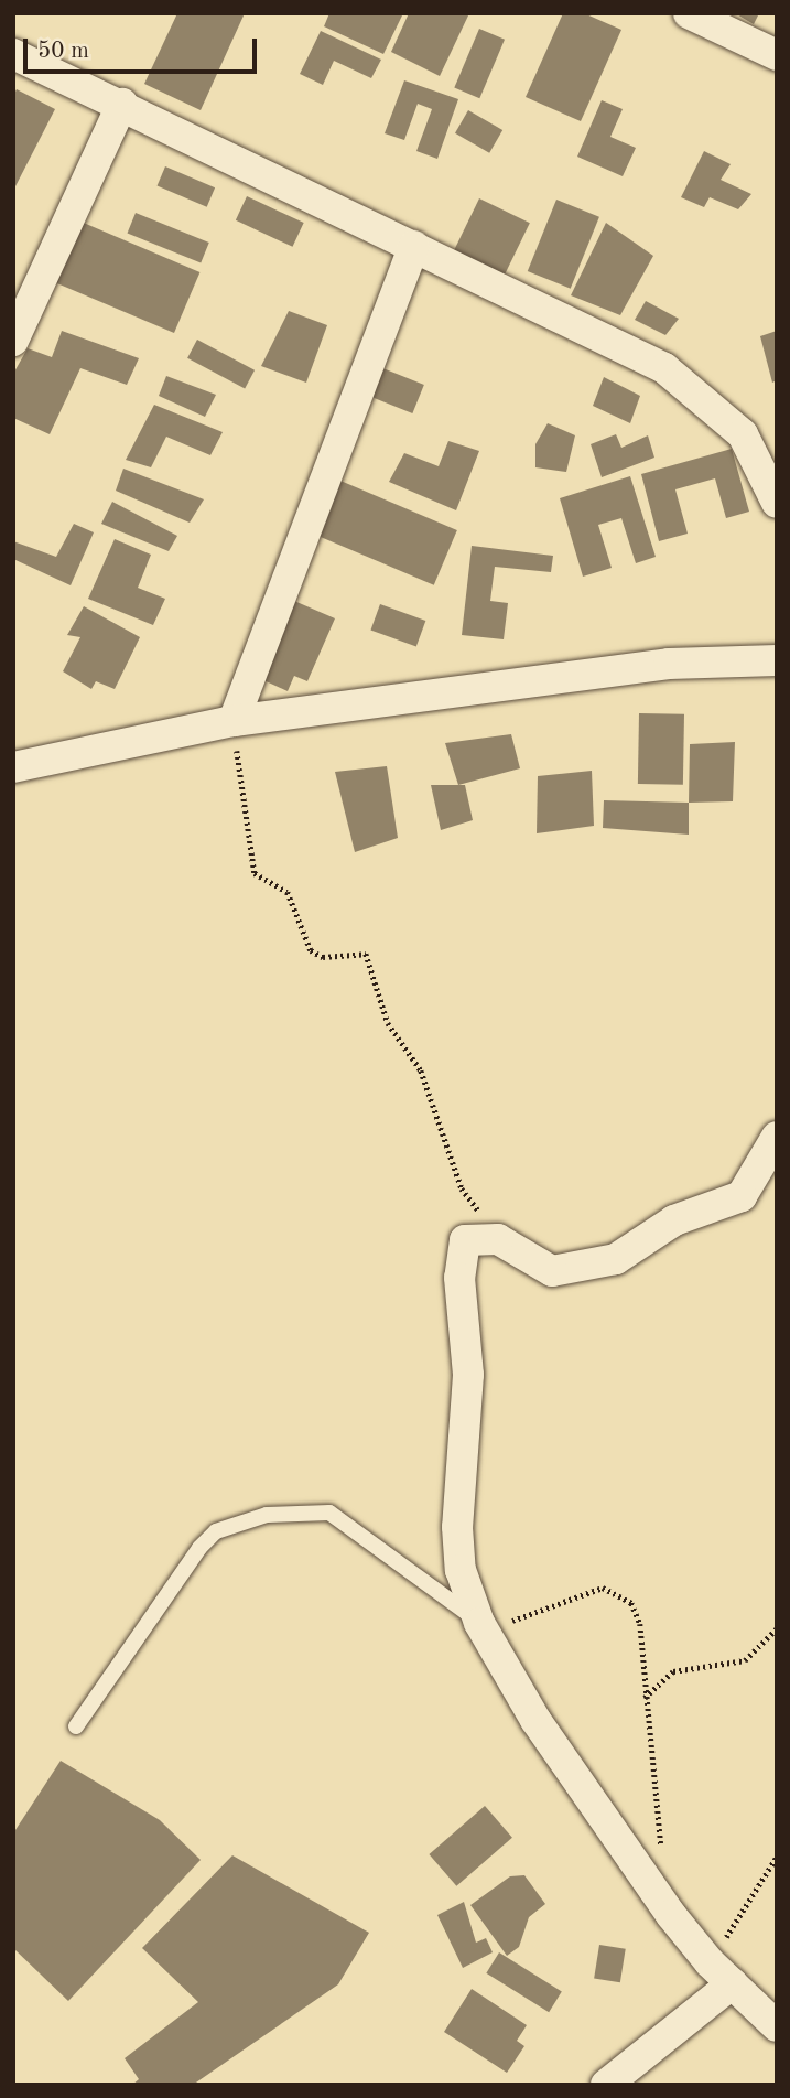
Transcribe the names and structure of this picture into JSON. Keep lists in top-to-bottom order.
{
  "scale_bar": "50 m"
}
